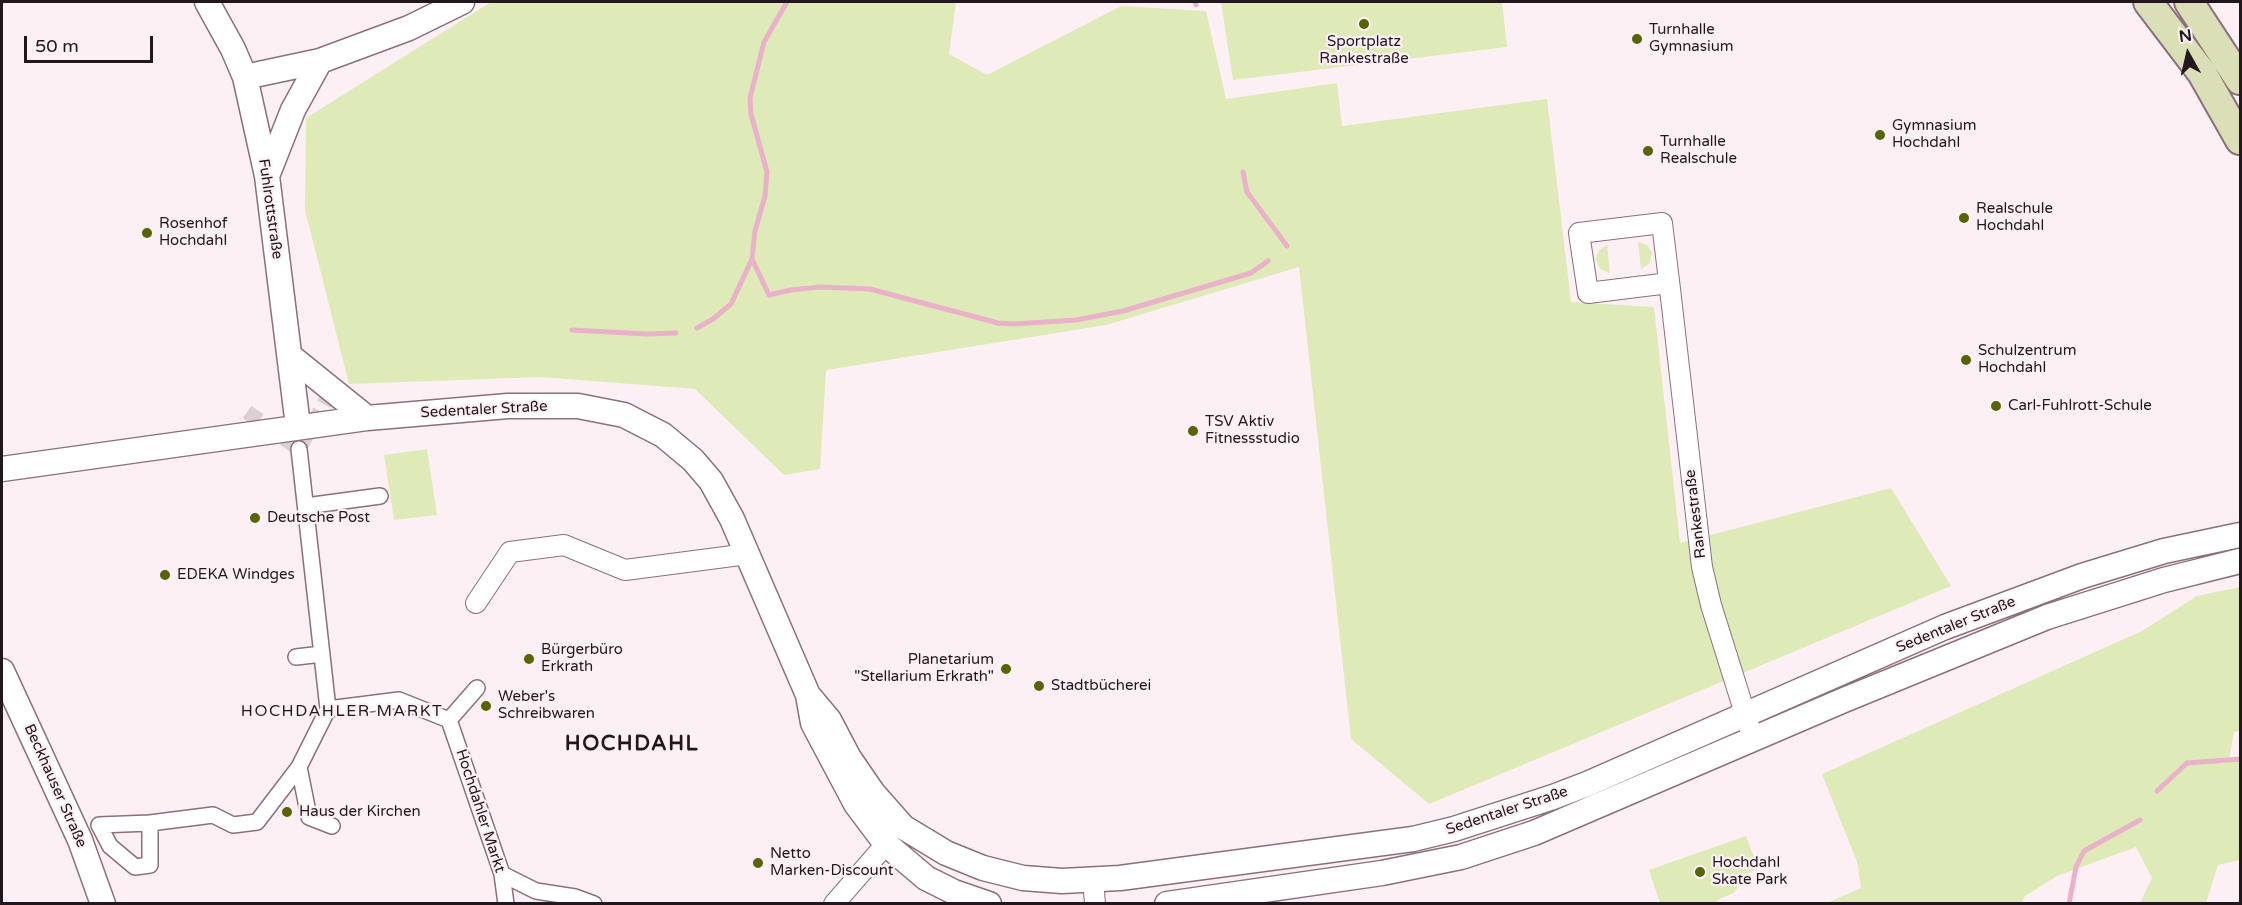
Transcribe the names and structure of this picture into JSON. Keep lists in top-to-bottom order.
{
  "streets": {
    "street": [
      "Fuhlrottstraße",
      "Sedentaler Straße",
      "Rankestraße",
      "Beckhauser Straße",
      "Hochdahler Markt"
    ]
  },
  "crossings": [
    ["Fuhlrottstraße", "Sedentaler Straße"],
    ["Sedentaler Straße", "Rankestraße"]
  ],
  "districts": ["HOCHDAHLER MARKT", "HOCHDAHL"],
  "places": [
    "Sportplatz Rankestraße",
    "Turnhalle Gymnasium",
    "Gymnasium Hochdahl",
    "Turnhalle Realschule",
    "Realschule Hochdahl",
    "Rosenhof Hochdahl",
    "Schulzentrum Hochdahl",
    "Carl-Fuhlrott-Schule",
    "TSV Aktiv Fitnessstudio",
    "Deutsche Post",
    "EDEKA Windges",
    "Bürgerbüro Erkrath",
    "Planetarium \"Stellarium Erkrath\"",
    "Stadtbücherei",
    "Weber's Schreibwaren",
    "Haus der Kirchen",
    "Netto Marken-Discount",
    "Hochdahl Skate Park"
  ],
  "scale_bar": "50 m",
  "north": "top"
}
